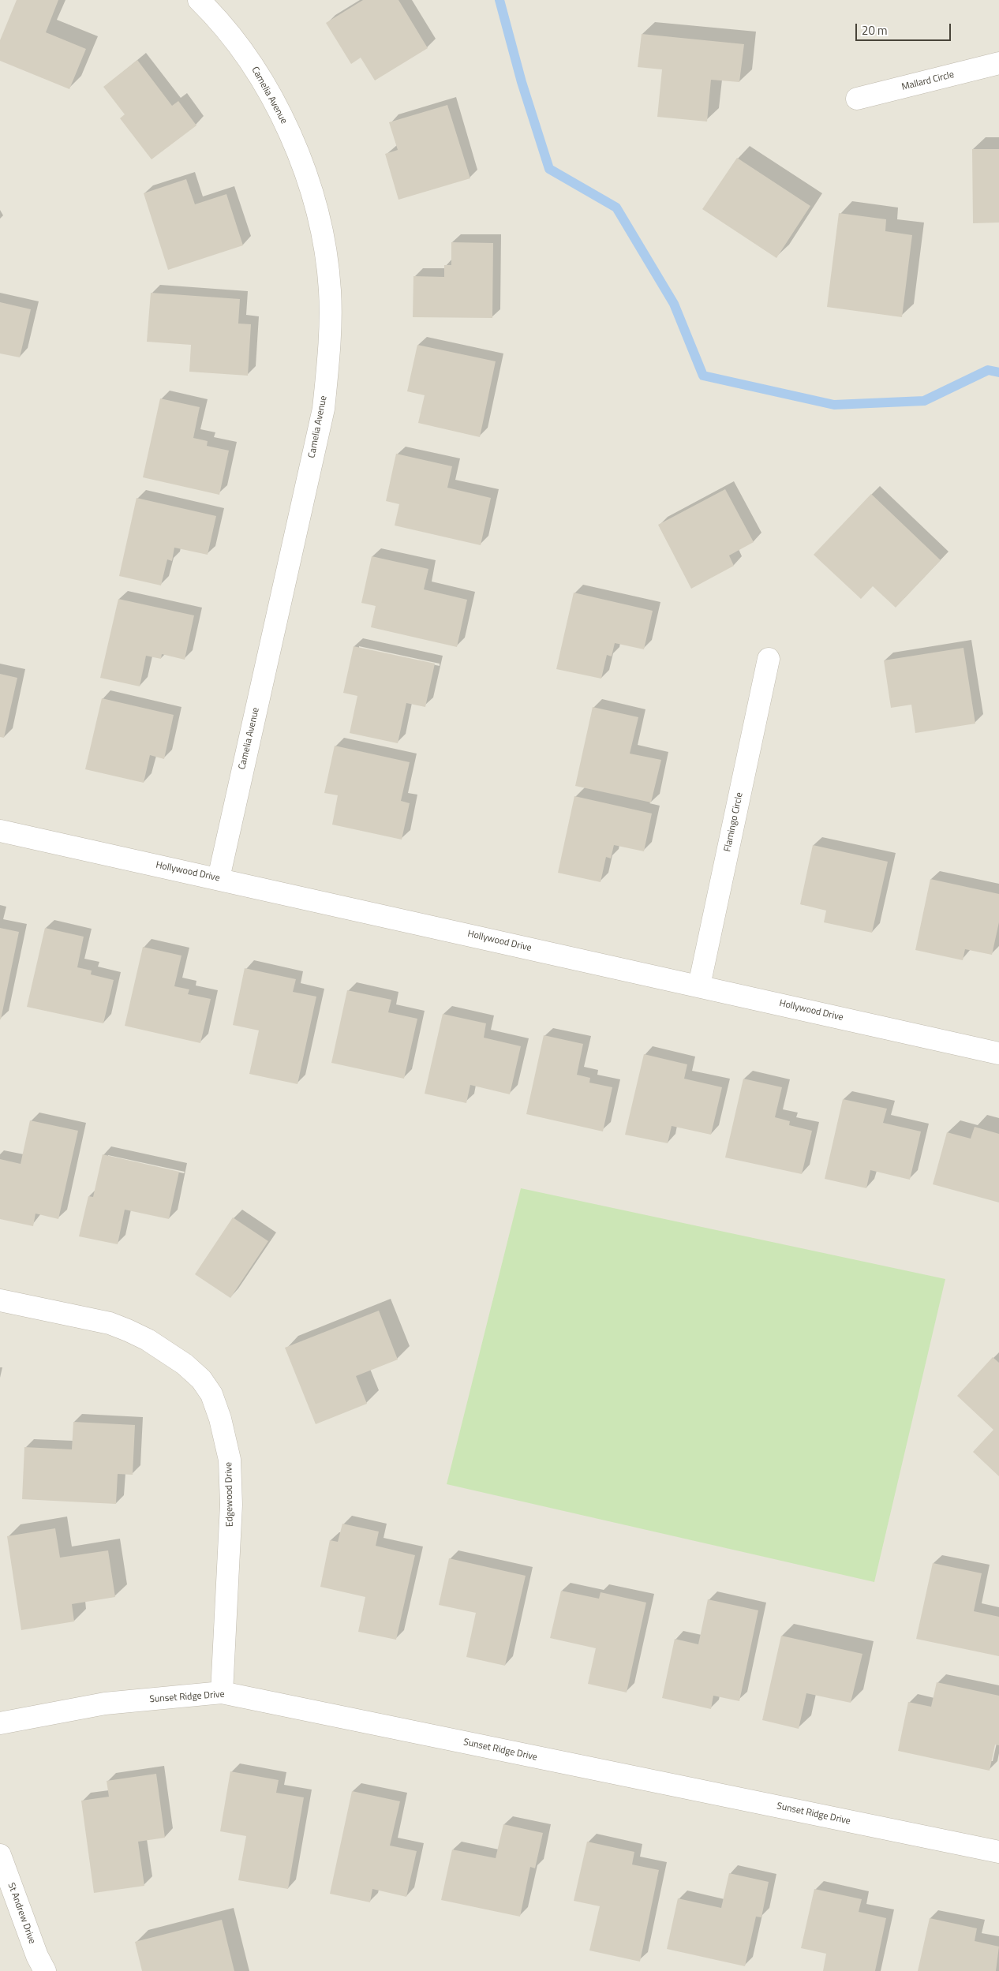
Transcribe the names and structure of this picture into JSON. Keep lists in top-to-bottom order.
{
  "streets": {
    "street": [
      "Mallard Circle",
      "Camelia Avenue",
      "Flamingo Circle",
      "Hollywood Drive",
      "Edgewood Drive",
      "Sunset Ridge Drive",
      "St Andrew Drive"
    ]
  },
  "crossings": [
    ["Camelia Avenue", "Hollywood Drive"],
    ["Flamingo Circle", "Hollywood Drive"],
    ["Edgewood Drive", "Sunset Ridge Drive"]
  ],
  "scale_bar": "20 m"
}
